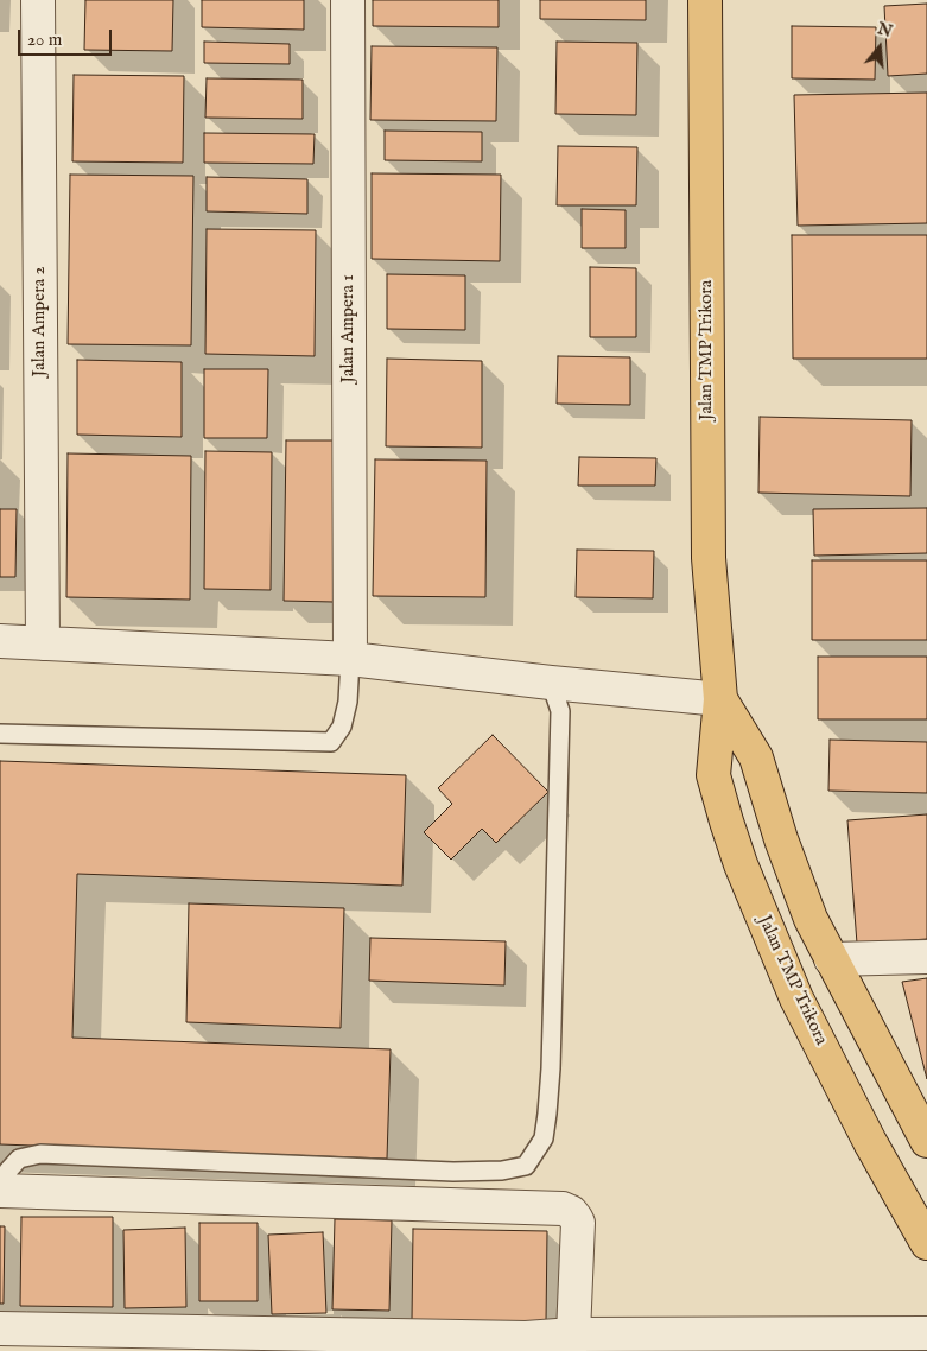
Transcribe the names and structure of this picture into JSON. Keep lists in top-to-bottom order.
{
  "streets": {
    "highway": ["Jalan TMP Trikora"],
    "street": ["Jalan Ampera 2", "Jalan Ampera 1"]
  },
  "scale_bar": "20 m",
  "north": "top"
}
